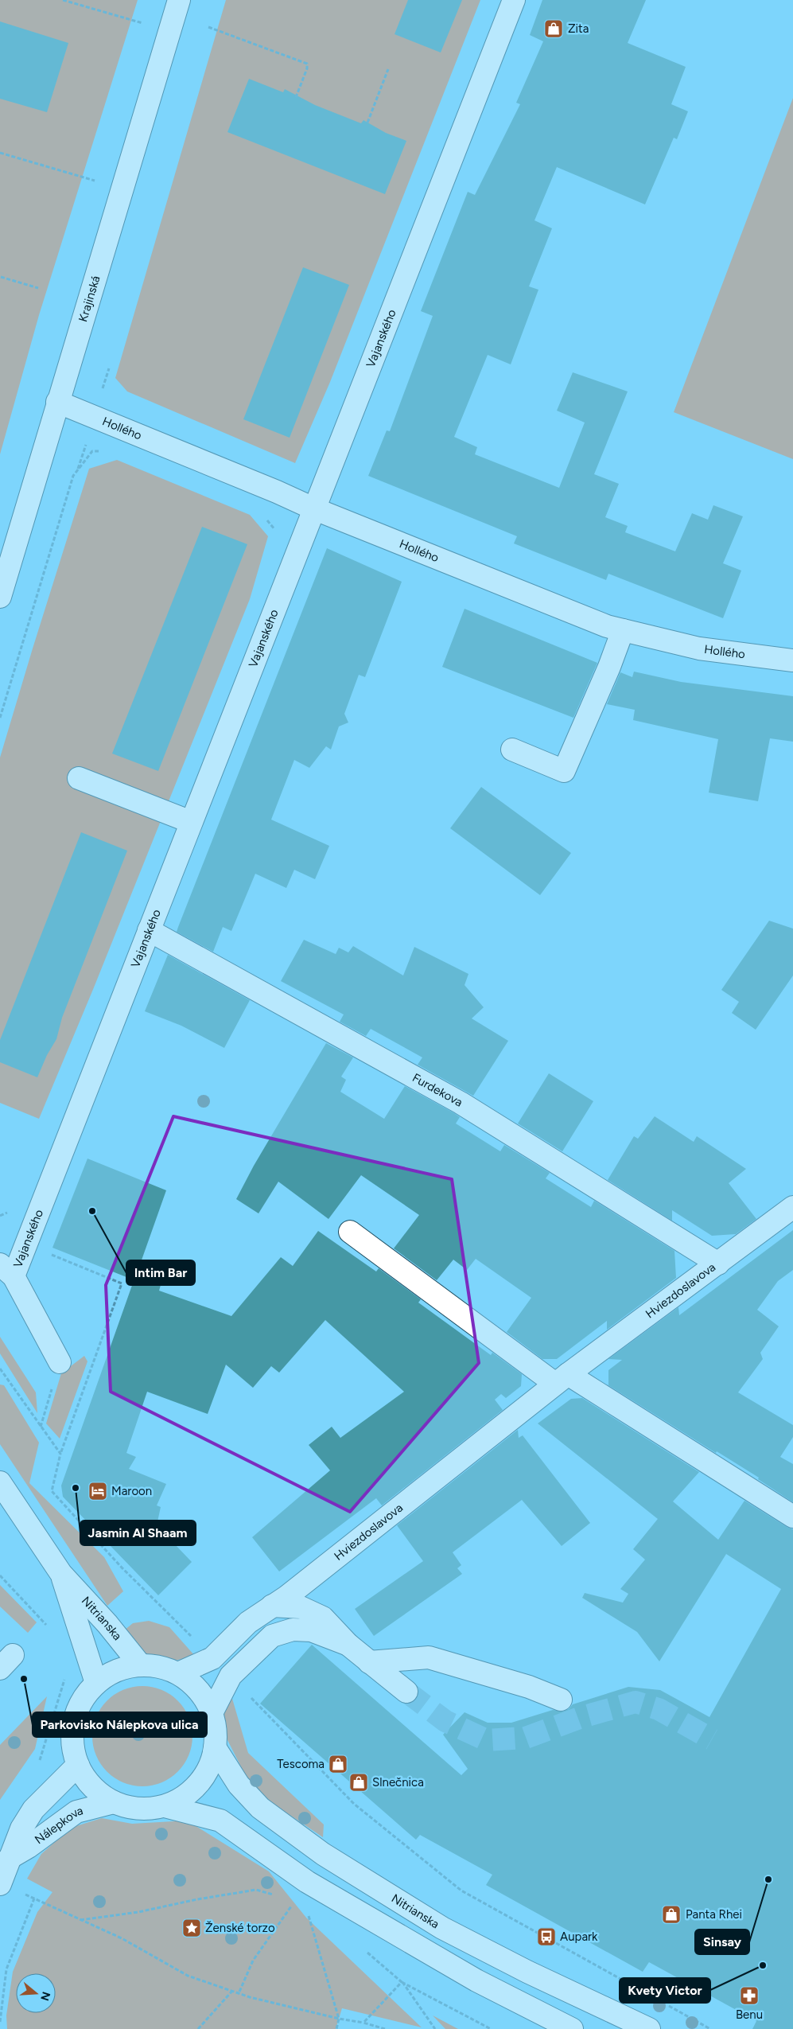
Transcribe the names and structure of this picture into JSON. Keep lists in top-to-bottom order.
{
  "streets": {
    "street": [
      "Krajinská",
      "Vajanského",
      "Hollého",
      "Furdekova",
      "Hviezdoslavova",
      "Nitrianska",
      "Nálepkova"
    ]
  },
  "crossings": [
    ["Krajinská", "Hollého"],
    ["Vajanského", "Hollého"],
    ["Vajanského", "Furdekova"],
    ["Furdekova", "Hviezdoslavova"]
  ],
  "places": {
    "shop": [
      "Zita",
      "Tescoma",
      "Slnečnica",
      "Panta Rhei"
    ],
    "other": [
      "Intim Bar",
      "Jasmin Al Shaam",
      "Parkovisko Nálepkova ulica",
      "Sinsay",
      "Kvety Victor"
    ],
    "hotel": ["Maroon"],
    "place": ["Ženské torzo"],
    "bus stop": ["Aupark"],
    "pharmacy": ["Benu"]
  },
  "north": "right"
}
